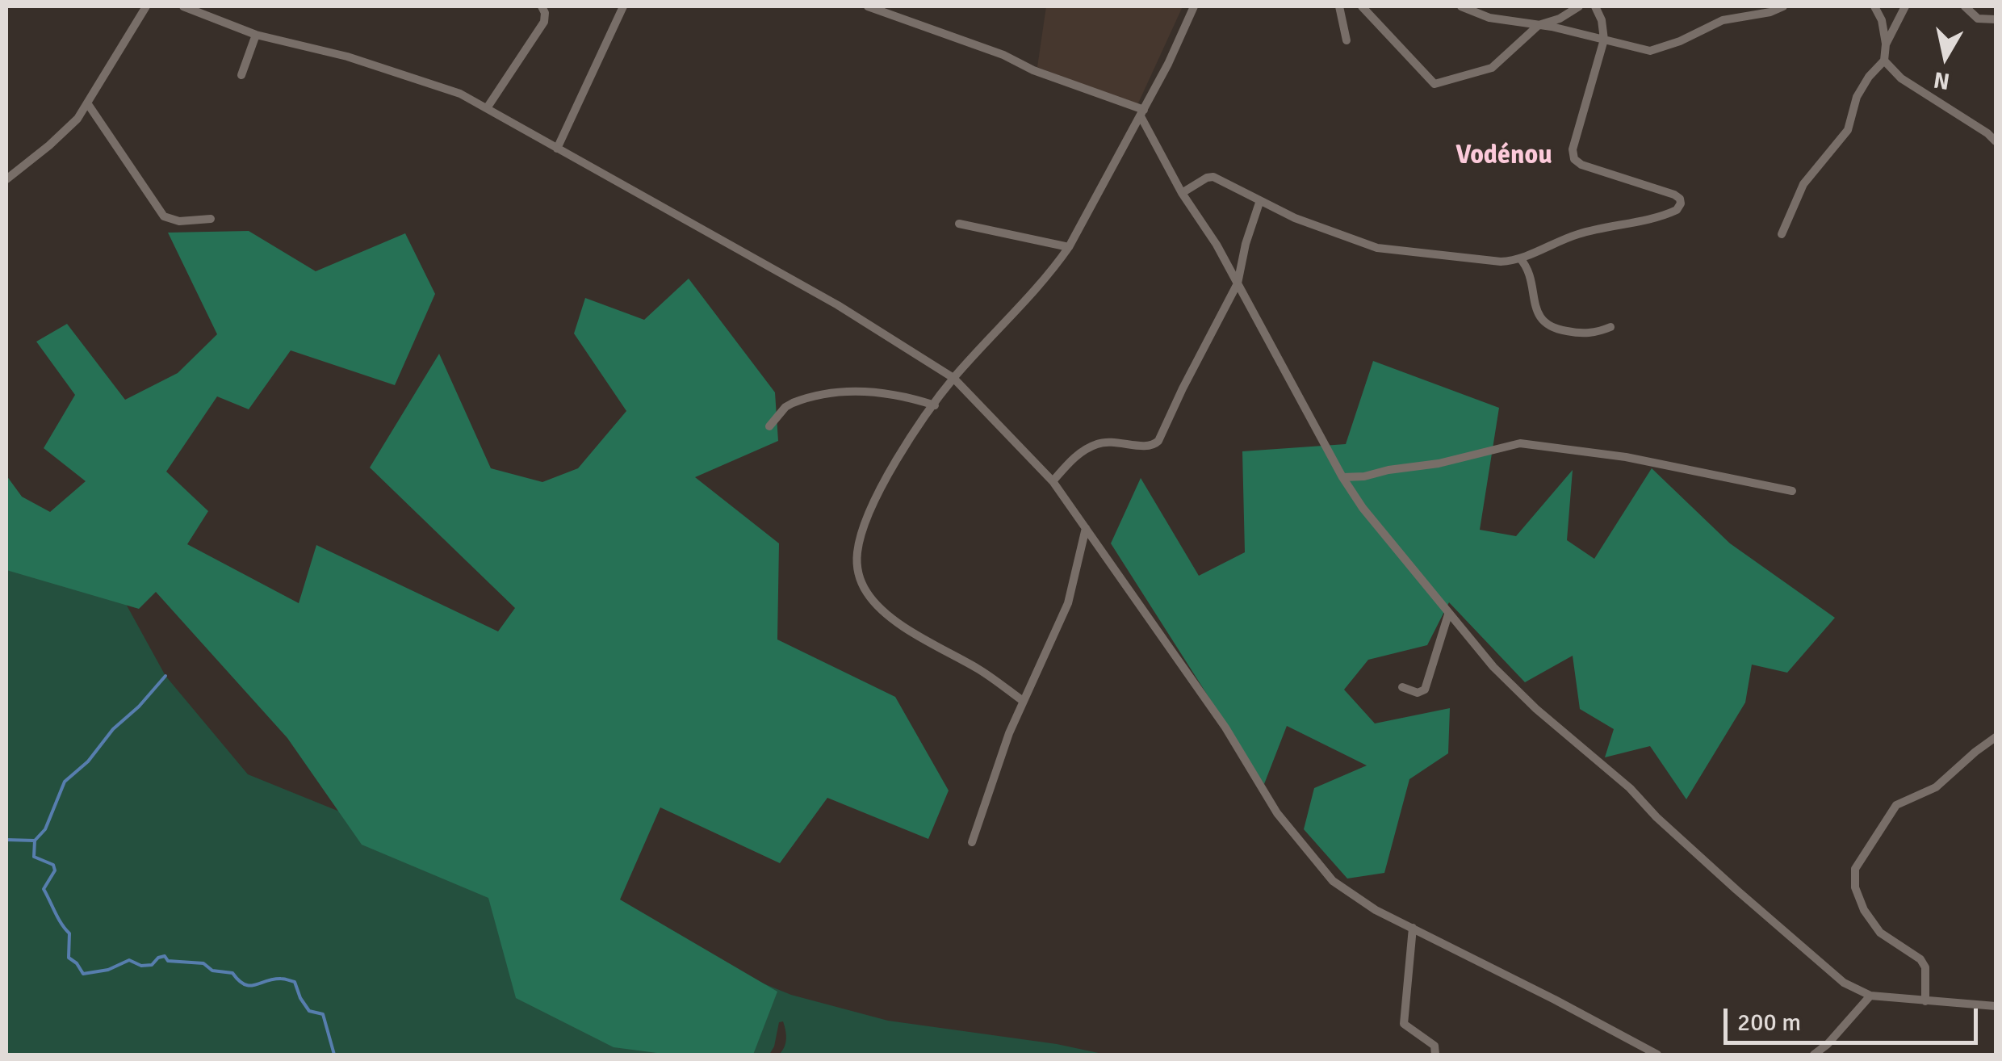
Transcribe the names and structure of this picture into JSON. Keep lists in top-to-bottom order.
{
  "districts": ["Vodénou"],
  "scale_bar": "200 m",
  "north": "bottom"
}
